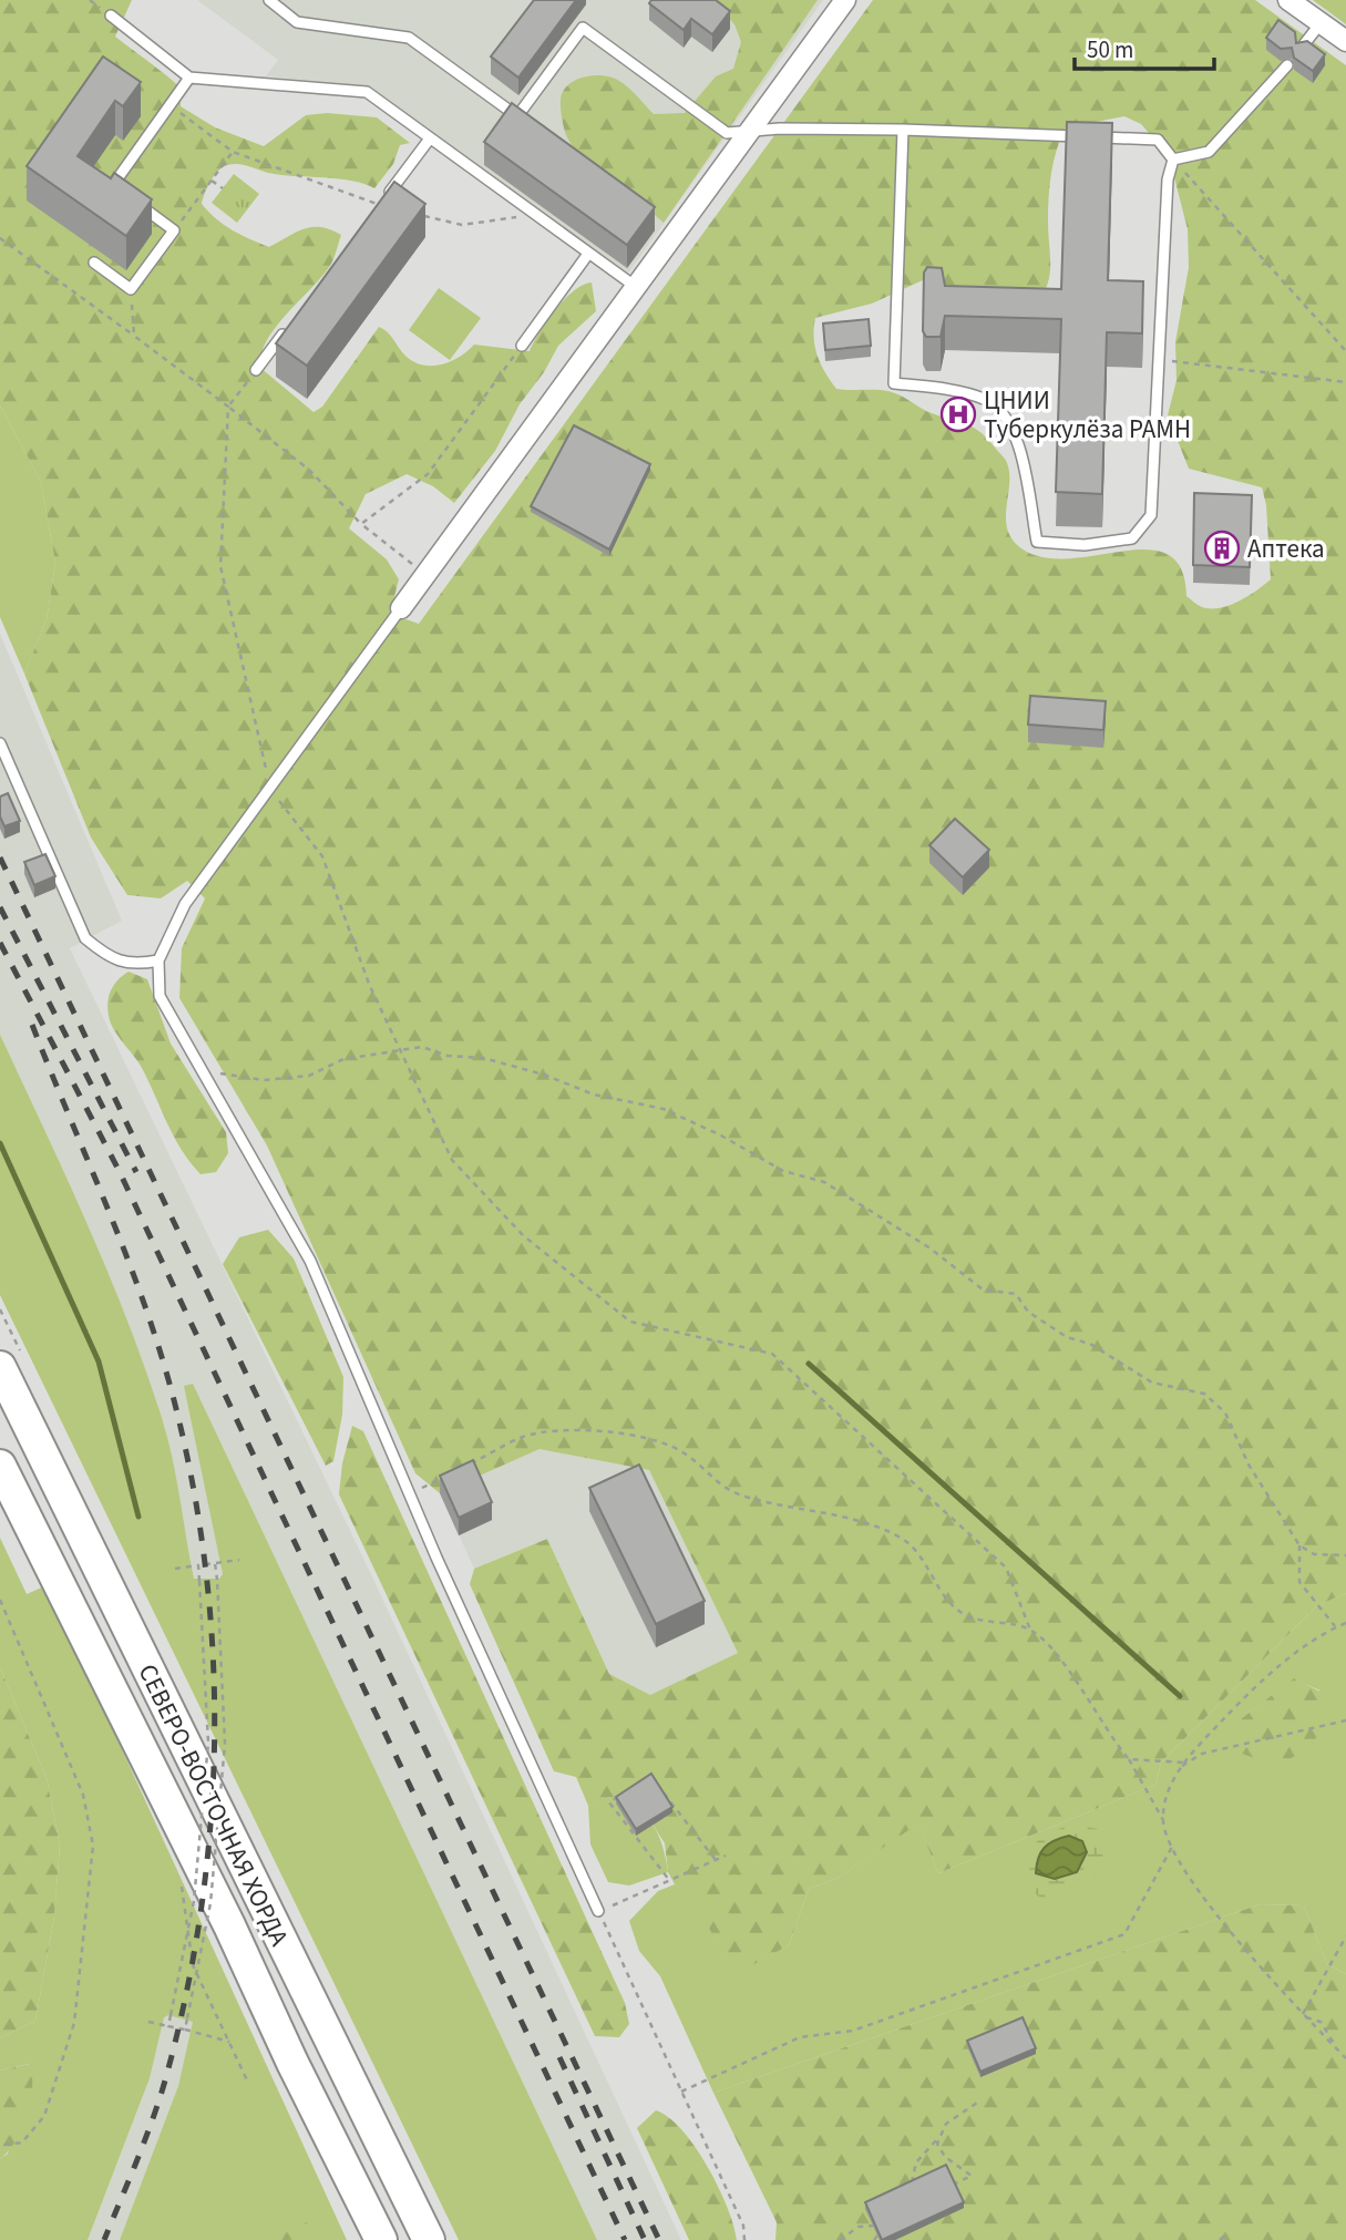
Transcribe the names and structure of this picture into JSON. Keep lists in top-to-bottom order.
{
  "streets": {
    "main road": ["СЕВЕРО-ВОСТОЧНАЯ ХОРДА"]
  },
  "places": {
    "hospital": ["ЦНИИ Туберкулёза РАМН"],
    "building": ["Аптека"]
  },
  "scale_bar": "50 m"
}
